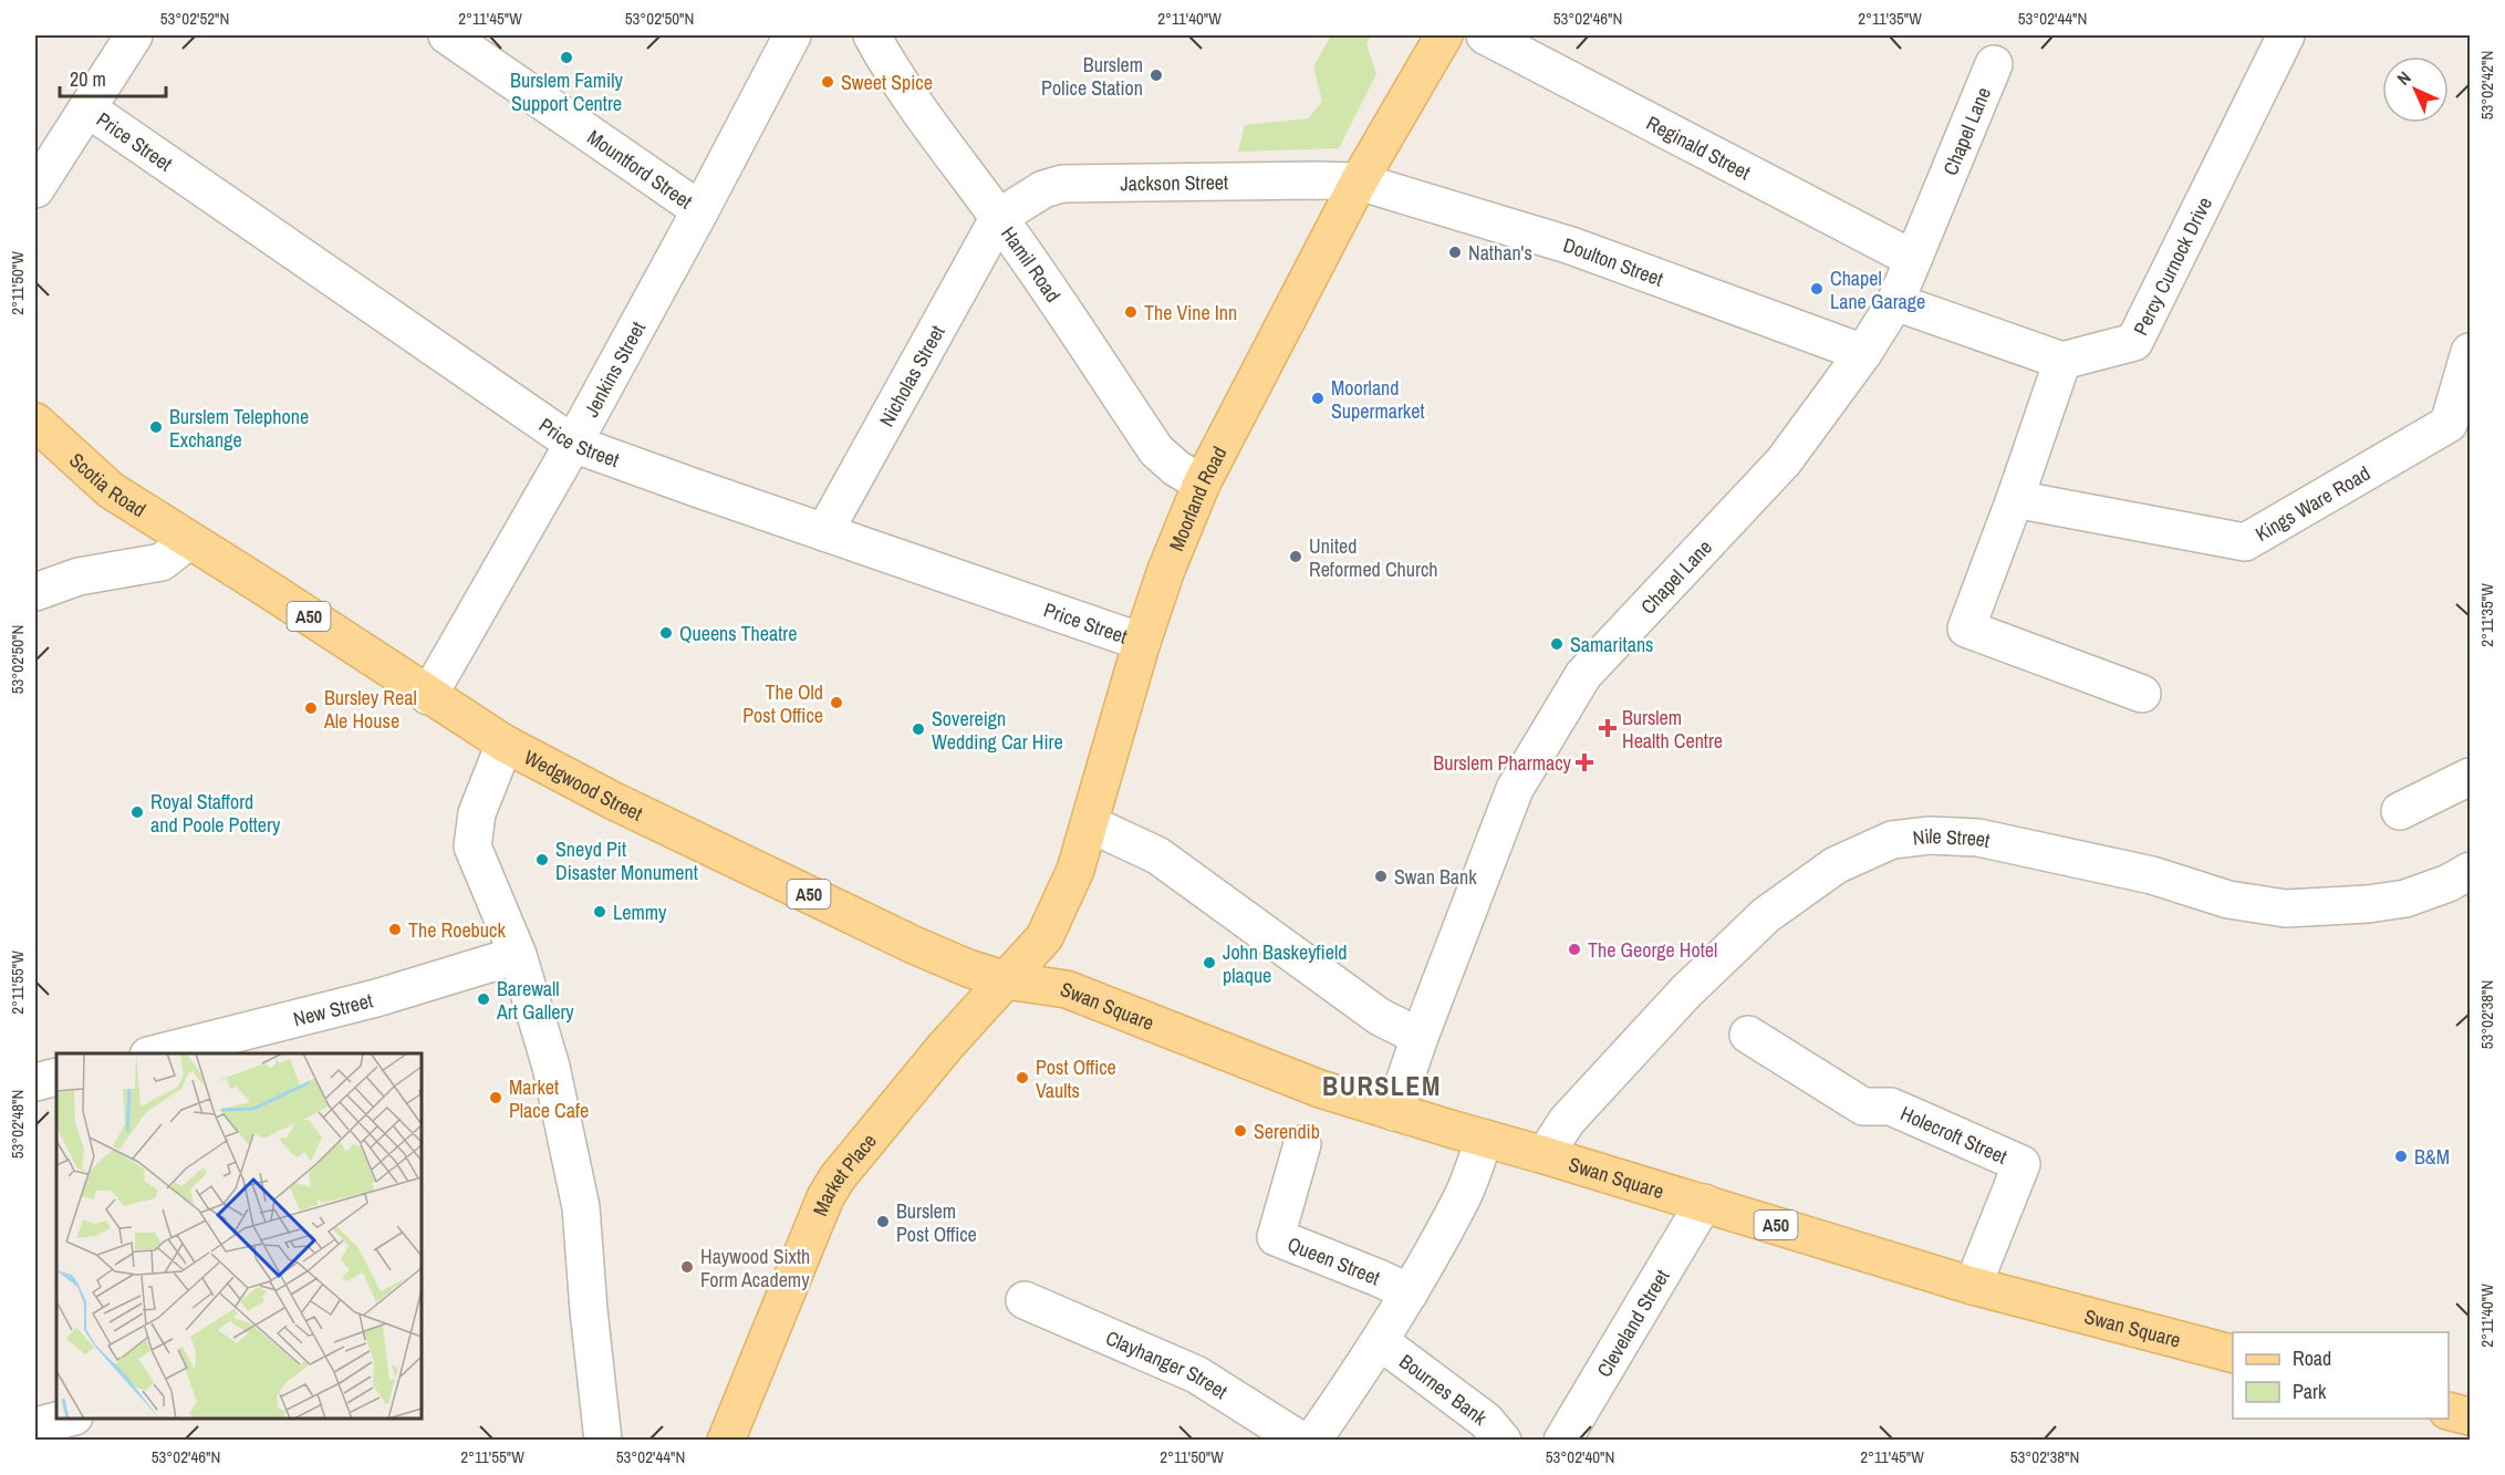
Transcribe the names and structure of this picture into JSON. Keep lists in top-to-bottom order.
{
  "streets": {
    "main road": [
      "Scotia Road",
      "Moorland Road",
      "A50",
      "Wedgwood Street",
      "Swan Square",
      "Market Place"
    ],
    "street": [
      "Chapel Lane",
      "Price Street",
      "Reginald Street",
      "Mountford Street",
      "Jackson Street",
      "Doulton Street",
      "Hamil Road",
      "Percy Curnock Drive",
      "Jenkins Street",
      "Nicholas Street",
      "Kings Ware Road",
      "Nile Street",
      "New Street",
      "Holecroft Street",
      "Queen Street",
      "Cleveland Street",
      "Clayhanger Street",
      "Bournes Bank"
    ]
  },
  "crossings": [
    ["Chapel Lane", "Reginald Street"],
    ["Chapel Lane", "Doulton Street"],
    ["Chapel Lane", "Swan Square"],
    ["Price Street", "Jenkins Street"],
    ["Price Street", "Nicholas Street"],
    ["Price Street", "Moorland Road"],
    ["Mountford Street", "Jenkins Street"],
    ["Jackson Street", "Doulton Street"],
    ["Jackson Street", "Hamil Road"],
    ["Jackson Street", "Nicholas Street"],
    ["Jackson Street", "Moorland Road"],
    ["Doulton Street", "Moorland Road"],
    ["Hamil Road", "Nicholas Street"],
    ["Hamil Road", "Moorland Road"],
    ["Jenkins Street", "Wedgwood Street"],
    ["Scotia Road", "Wedgwood Street"],
    ["Moorland Road", "Wedgwood Street"],
    ["Moorland Road", "Swan Square"],
    ["Moorland Road", "Market Place"],
    ["Wedgwood Street", "Swan Square"],
    ["Wedgwood Street", "Market Place"],
    ["Nile Street", "Swan Square"],
    ["Swan Square", "Holecroft Street"],
    ["Swan Square", "Market Place"],
    ["Swan Square", "Cleveland Street"]
  ],
  "districts": ["BURSLEM"],
  "places": {
    "other": [
      "Burslem Family Support Centre",
      "Burslem Police Station",
      "Sweet Spice",
      "Nathan's",
      "Chapel Lane Garage",
      "The Vine Inn",
      "Moorland Supermarket",
      "Burslem Telephone Exchange",
      "United Reformed Church",
      "Queens Theatre",
      "Samaritans",
      "The Old Post Office",
      "Bursley Real Ale House",
      "Sovereign Wedding Car Hire",
      "Royal Stafford and Poole Pottery",
      "Sneyd Pit Disaster Monument",
      "Swan Bank",
      "Lemmy",
      "The Roebuck",
      "The George Hotel",
      "John Baskeyfield plaque",
      "Barewall Art Gallery",
      "Post Office Vaults",
      "Market Place Cafe",
      "Serendib",
      "B&M",
      "Burslem Post Office",
      "Haywood Sixth Form Academy"
    ],
    "health": ["Burslem Health Centre", "Burslem Pharmacy"]
  },
  "legend": ["Road", "Park"],
  "scale_bar": "20 m",
  "north": "top left",
  "coordinates": [
    "53°02'52\"N",
    "2°11'45\"W",
    "53°02'50\"N",
    "2°11'40\"W",
    "53°02'46\"N",
    "2°11'35\"W",
    "53°02'44\"N",
    "53°02'42\"N",
    "2°11'50\"W",
    "2°11'55\"W",
    "53°02'38\"N",
    "53°02'48\"N",
    "53°02'40\"N"
  ]
}
